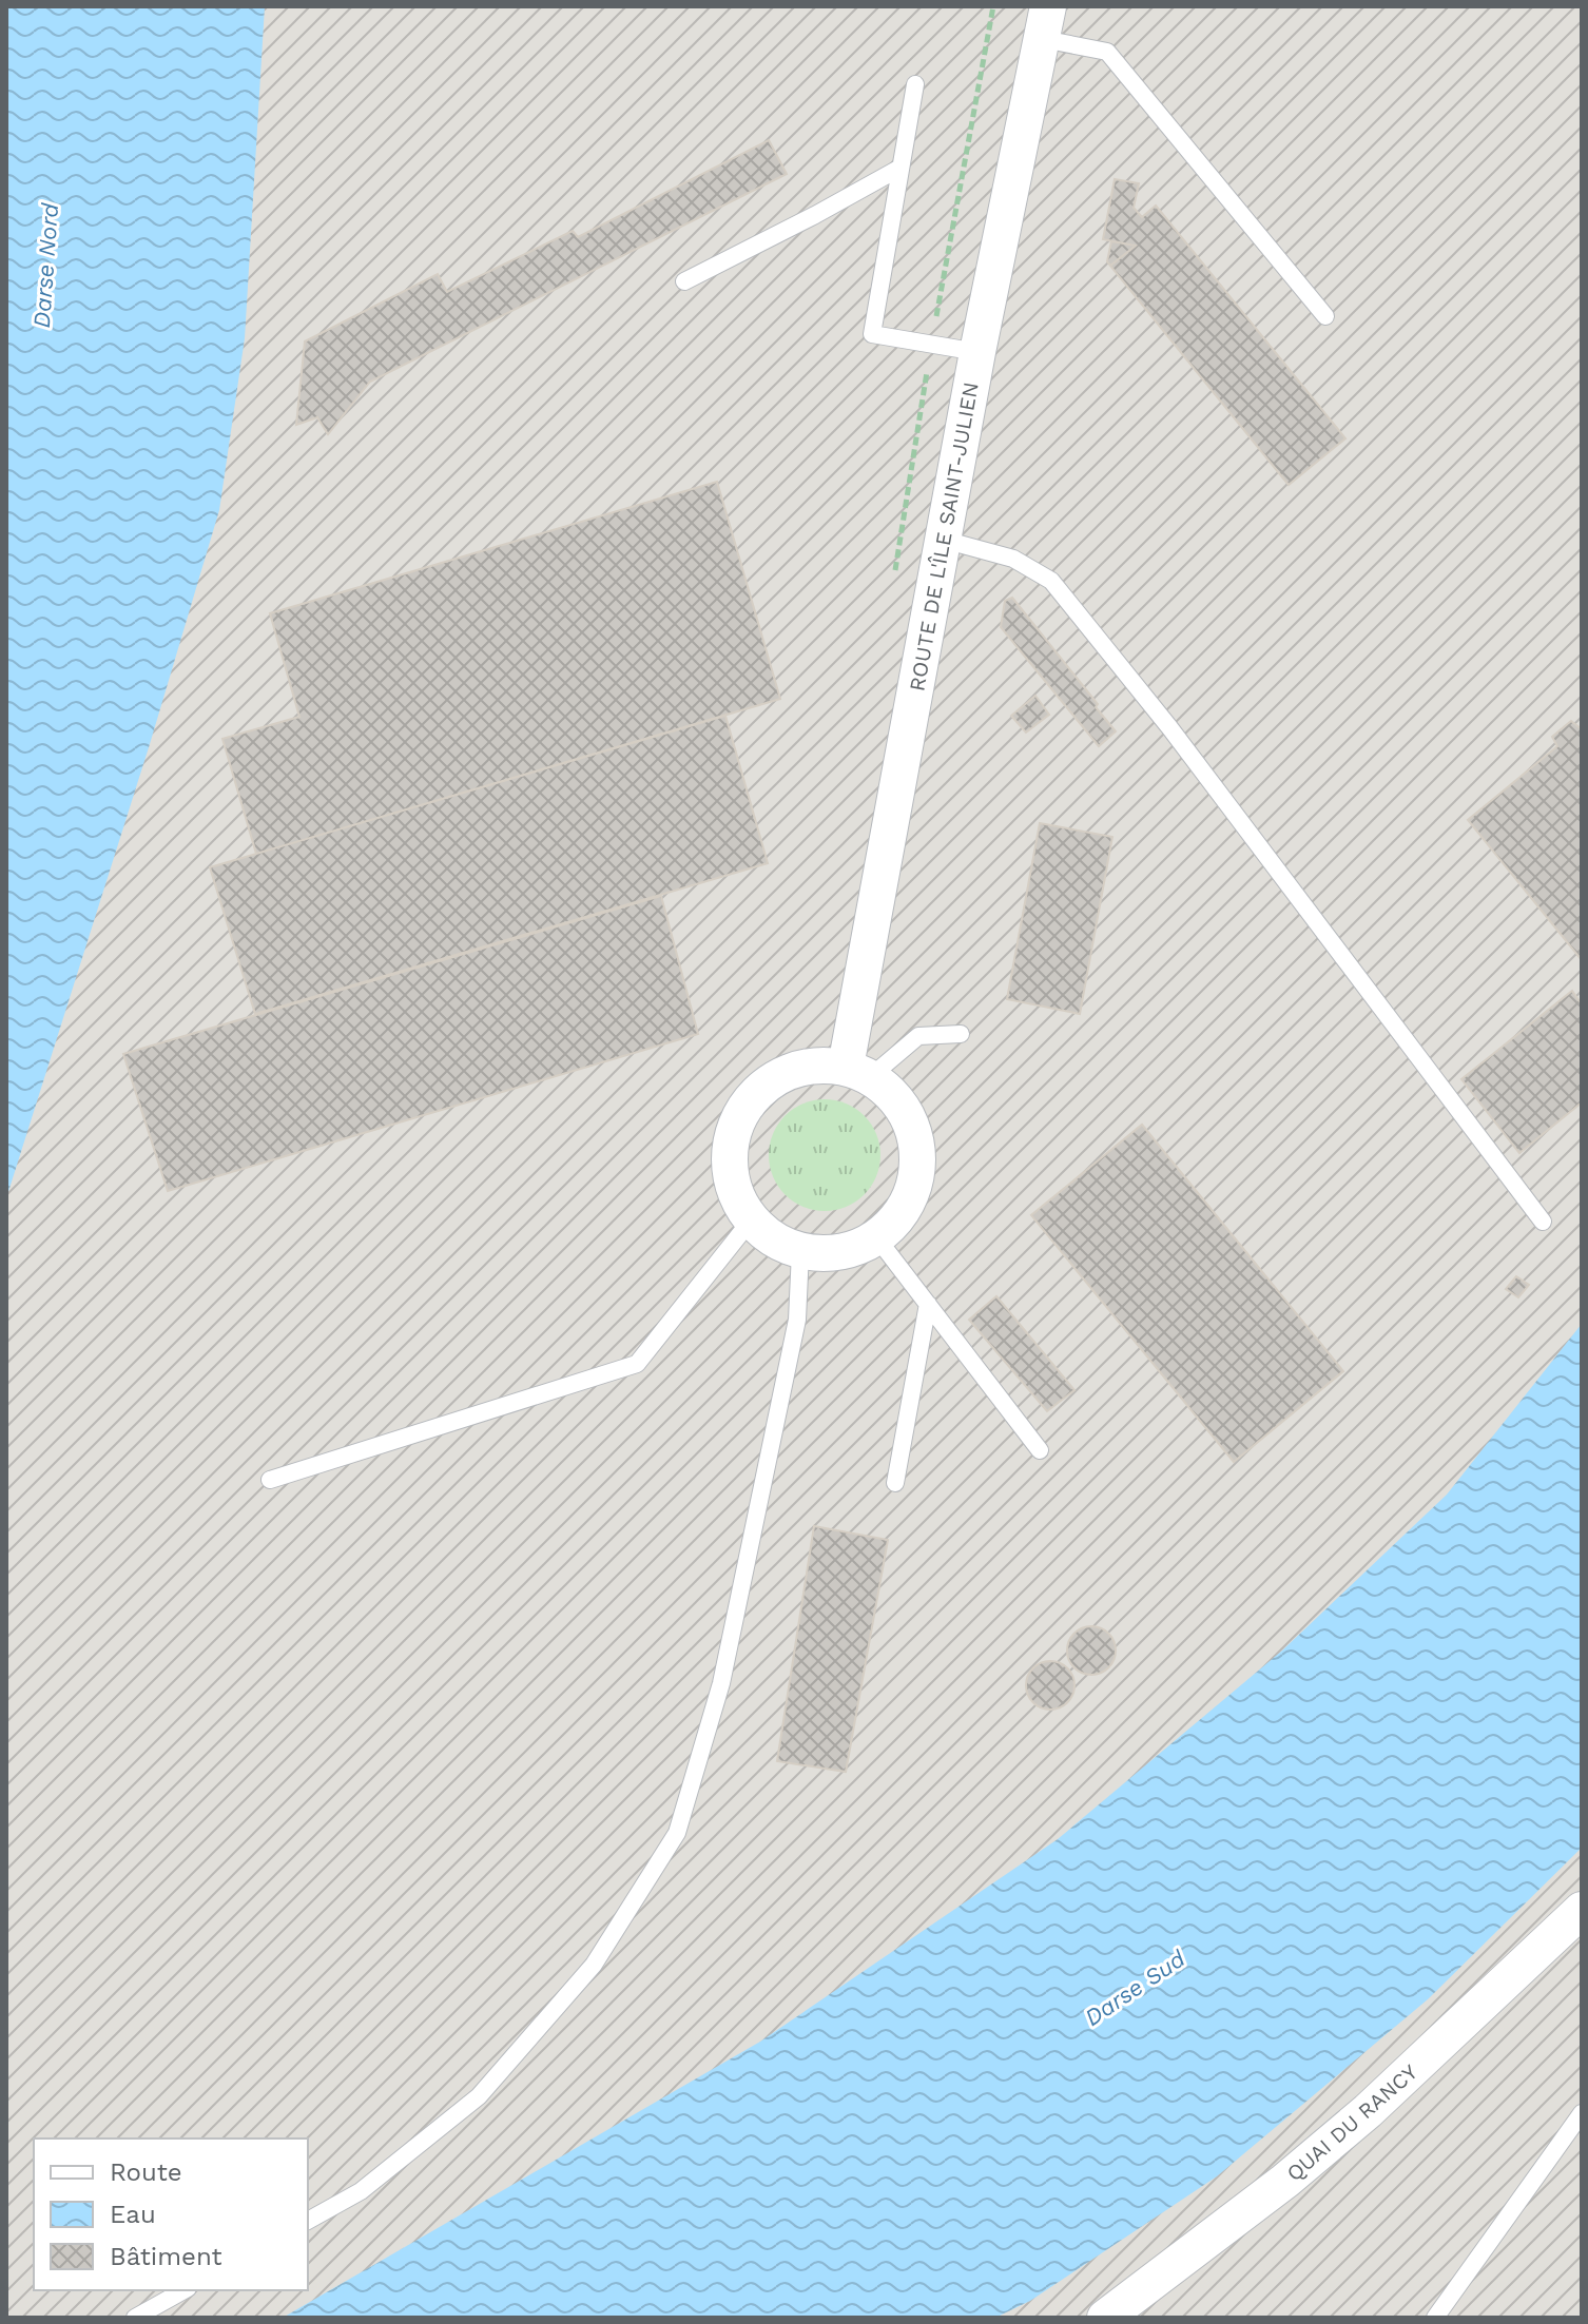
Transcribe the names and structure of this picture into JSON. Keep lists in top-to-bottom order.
{
  "streets": {
    "street": ["ROUTE DE L'ÎLE SAINT-JULIEN", "QUAI DU RANCY"]
  },
  "water": ["Darse Nord", "Darse Sud"],
  "legend": ["Route", "Eau", "Bâtiment"]
}
